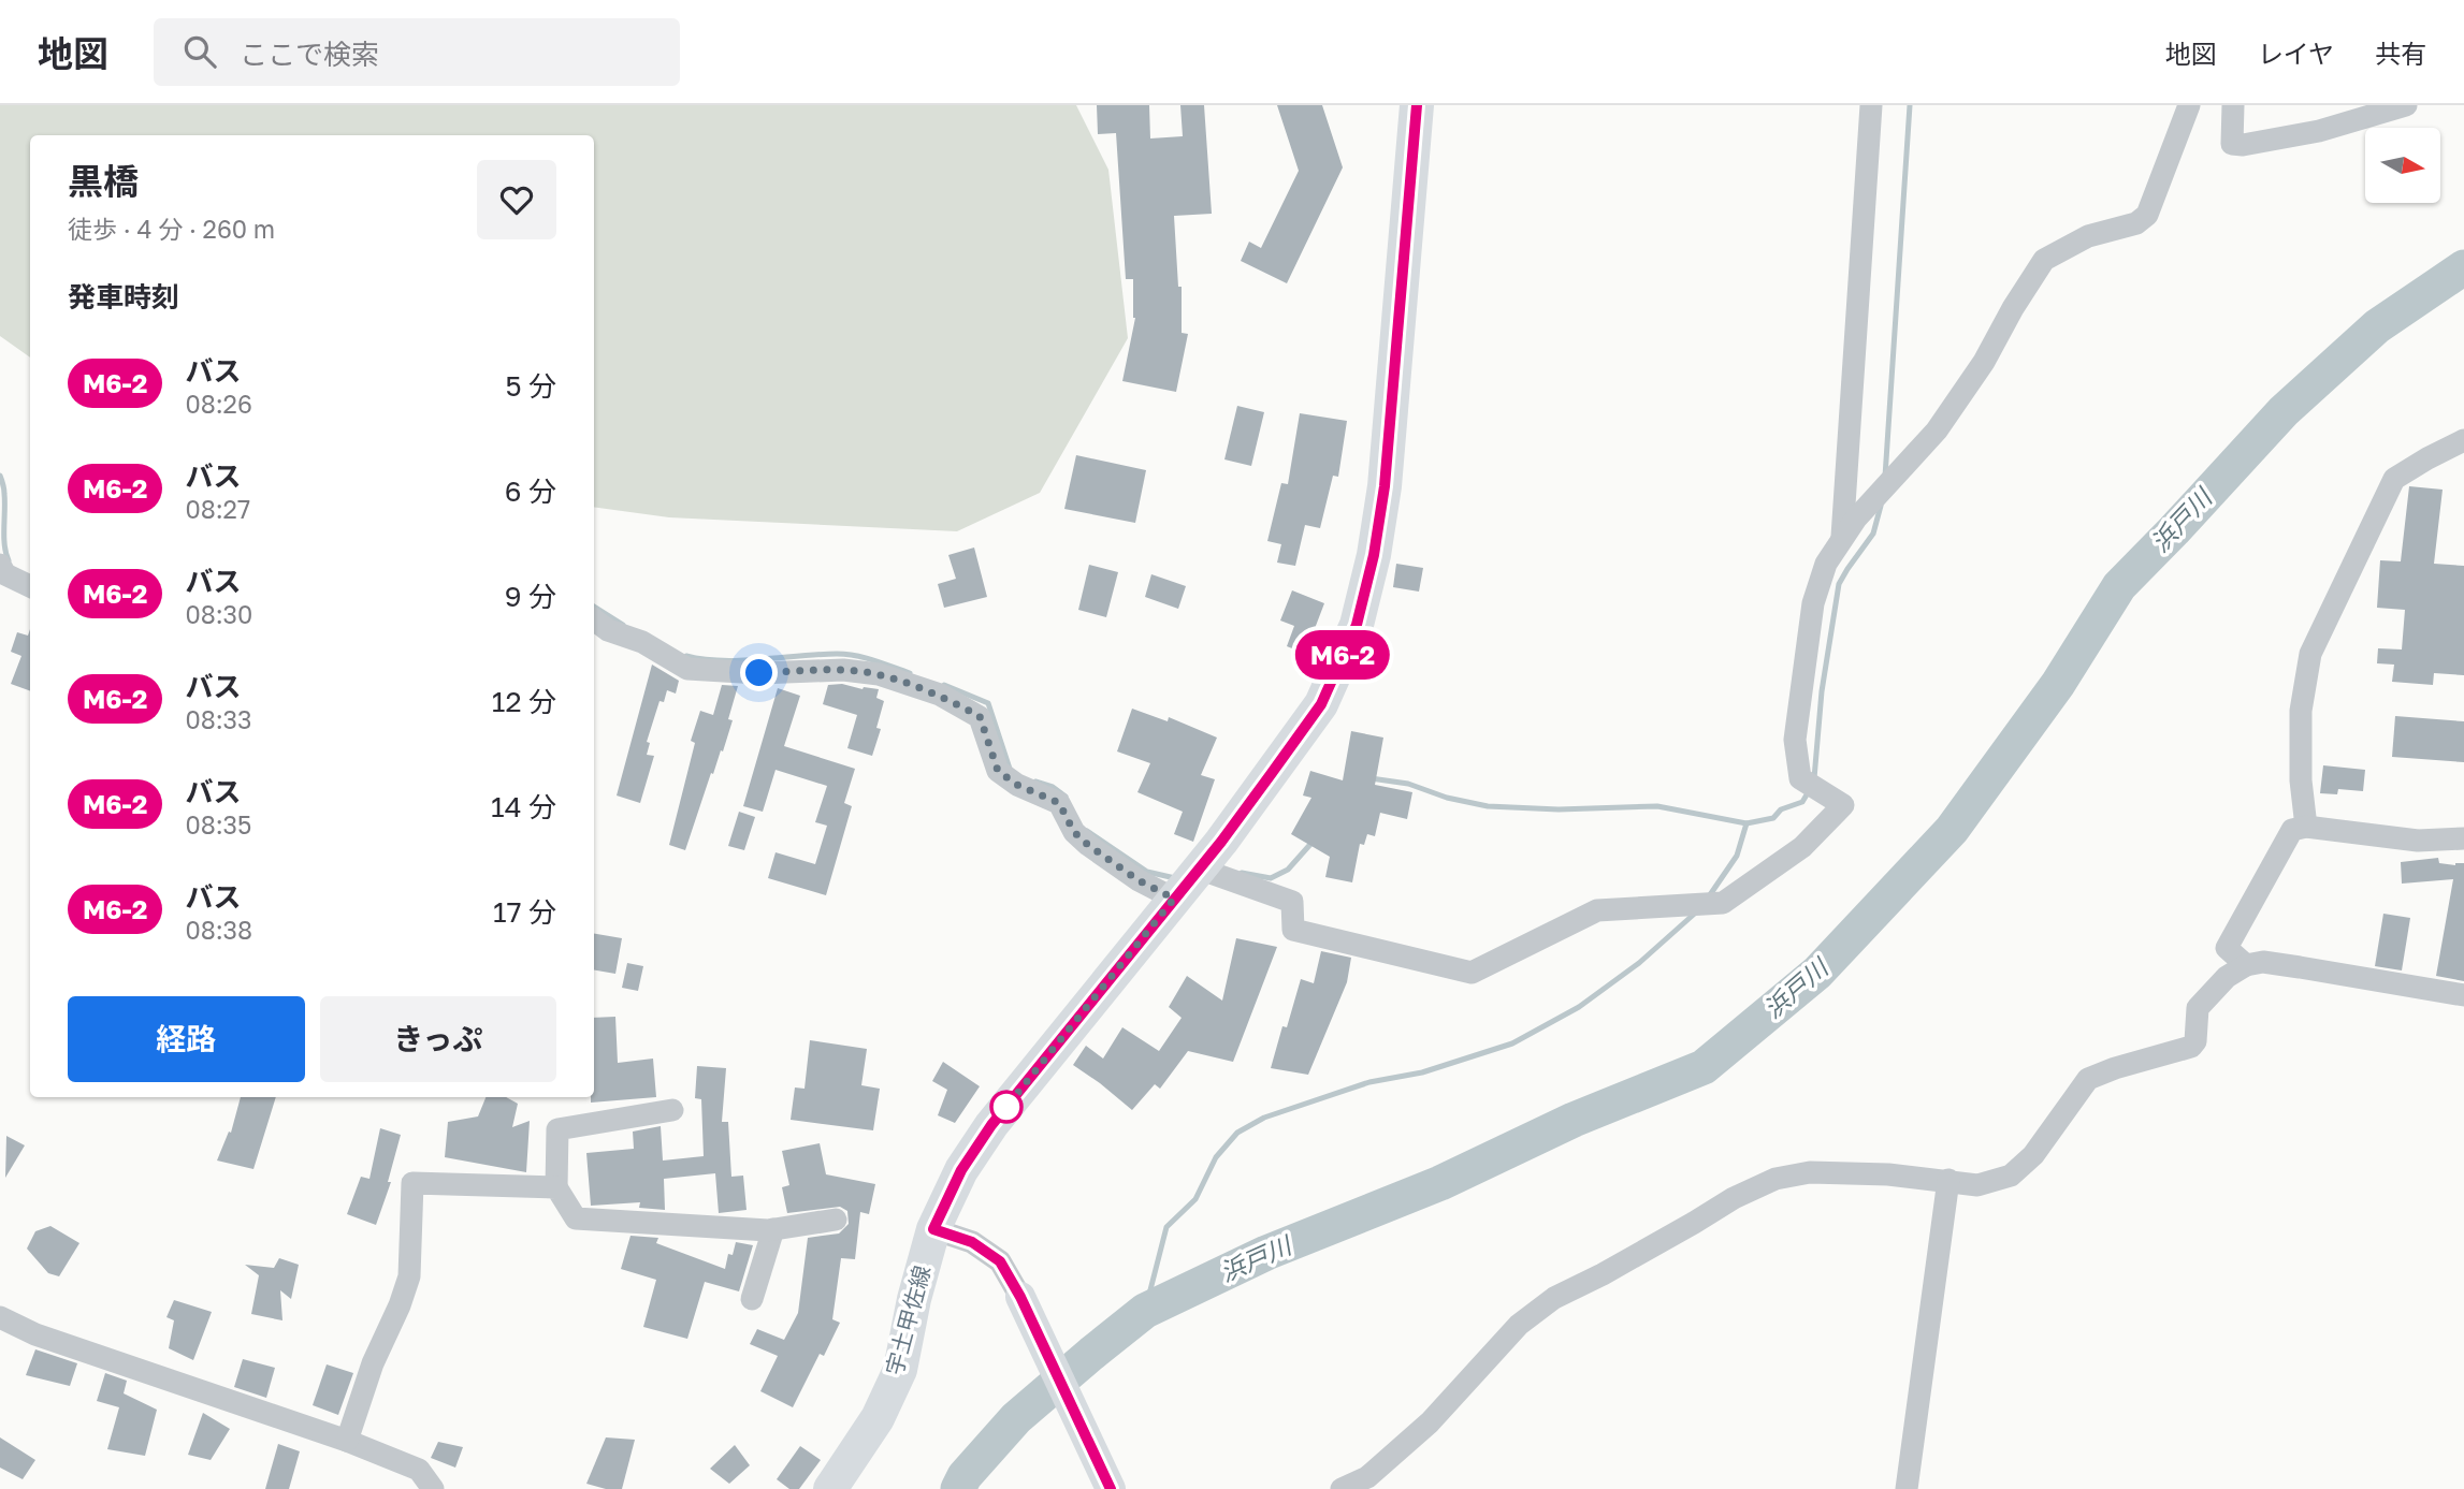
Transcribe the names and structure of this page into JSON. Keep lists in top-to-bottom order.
{
  "streets": {
    "main road": ["宇土甲佐線"]
  },
  "water": ["浜戸川"],
  "lines": ["bus line M6-2"],
  "north": "right",
  "page": {
    "header": "地図",
    "search": "ここで検索",
    "nav": ["地図", "レイヤ", "共有"],
    "on_map": "M6-2",
    "heading": [
      ["黒橋", "徒歩 · 4 分 · 260 m"],
      "発車時刻"
    ],
    "list": [
      {
        "mark": "M6-2",
        "name": "バス",
        "note": "08:26",
        "value": "5 分"
      },
      {
        "mark": "M6-2",
        "name": "バス",
        "note": "08:27",
        "value": "6 分"
      },
      {
        "mark": "M6-2",
        "name": "バス",
        "note": "08:30",
        "value": "9 分"
      },
      {
        "mark": "M6-2",
        "name": "バス",
        "note": "08:33",
        "value": "12 分"
      },
      {
        "mark": "M6-2",
        "name": "バス",
        "note": "08:35",
        "value": "14 分"
      },
      {
        "mark": "M6-2",
        "name": "バス",
        "note": "08:38",
        "value": "17 分"
      }
    ],
    "buttons": ["経路", "きっぷ"]
  }
}
